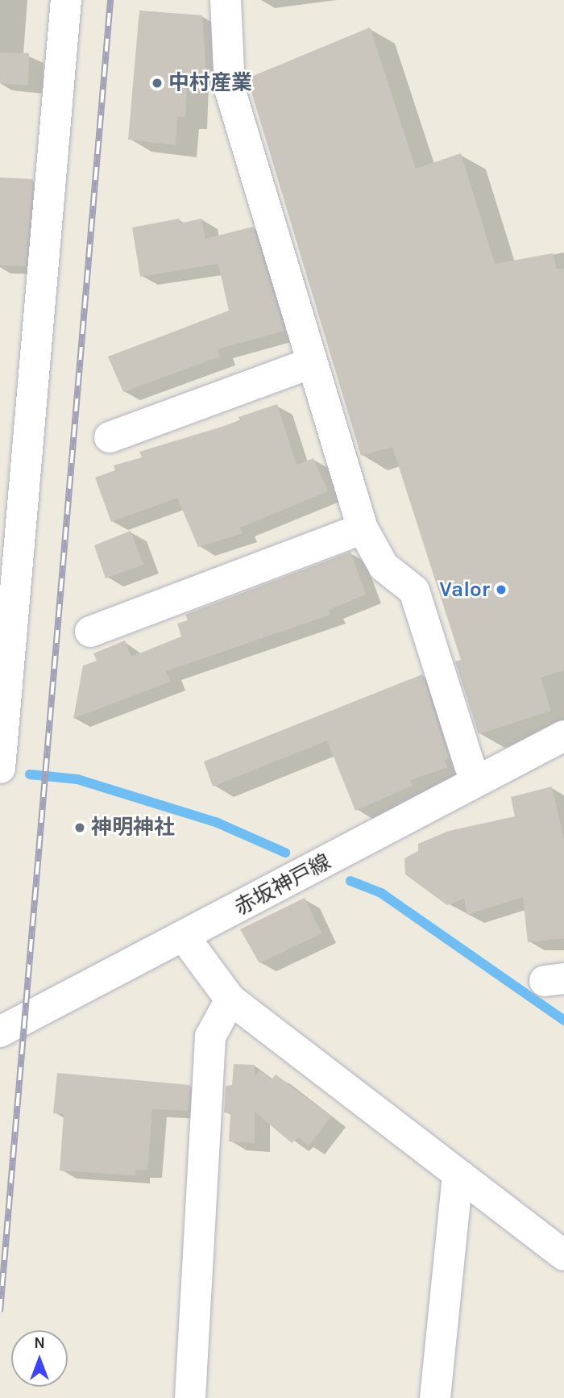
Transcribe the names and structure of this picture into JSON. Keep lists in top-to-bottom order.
{
  "streets": {
    "street": ["赤坂神戸線"]
  },
  "places": ["中村産業", "Valor", "神明神社"],
  "north": "top"
}
